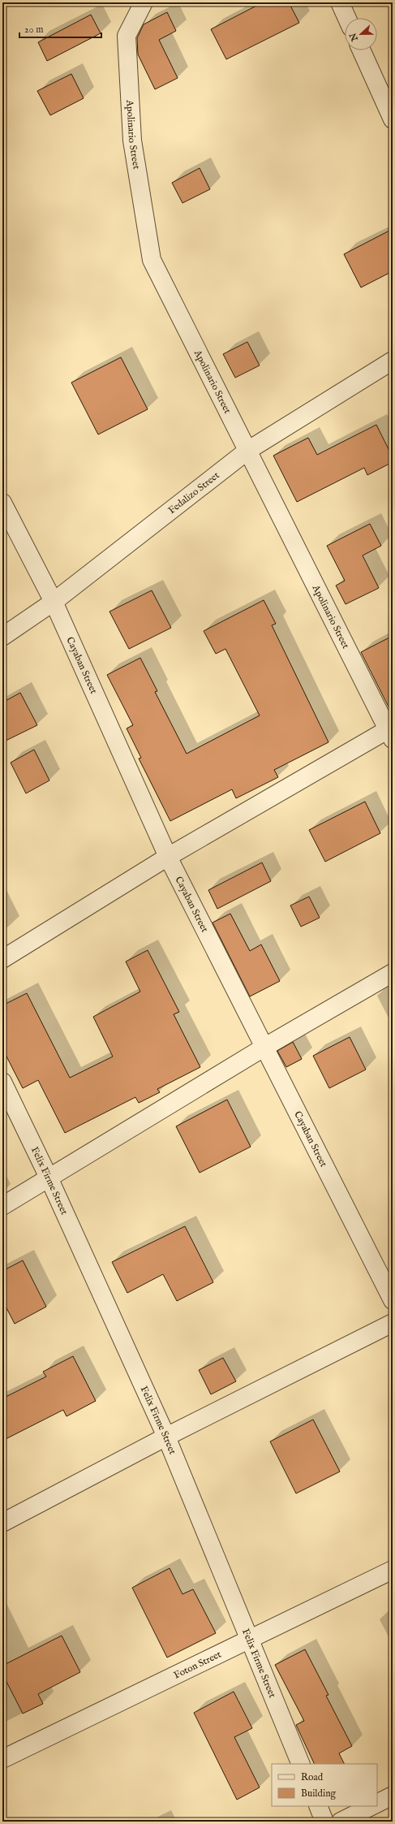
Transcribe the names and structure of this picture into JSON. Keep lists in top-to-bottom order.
{
  "streets": {
    "street": [
      "Apolinario Street",
      "Fedalizo Street",
      "Cayaban Street",
      "Felix Firme Street",
      "Foton Street"
    ]
  },
  "crossings": [
    ["Apolinario Street", "Fedalizo Street"],
    ["Fedalizo Street", "Cayaban Street"],
    ["Felix Firme Street", "Foton Street"]
  ],
  "legend": ["Road", "Building"],
  "scale_bar": "20 m",
  "north": "left"
}
